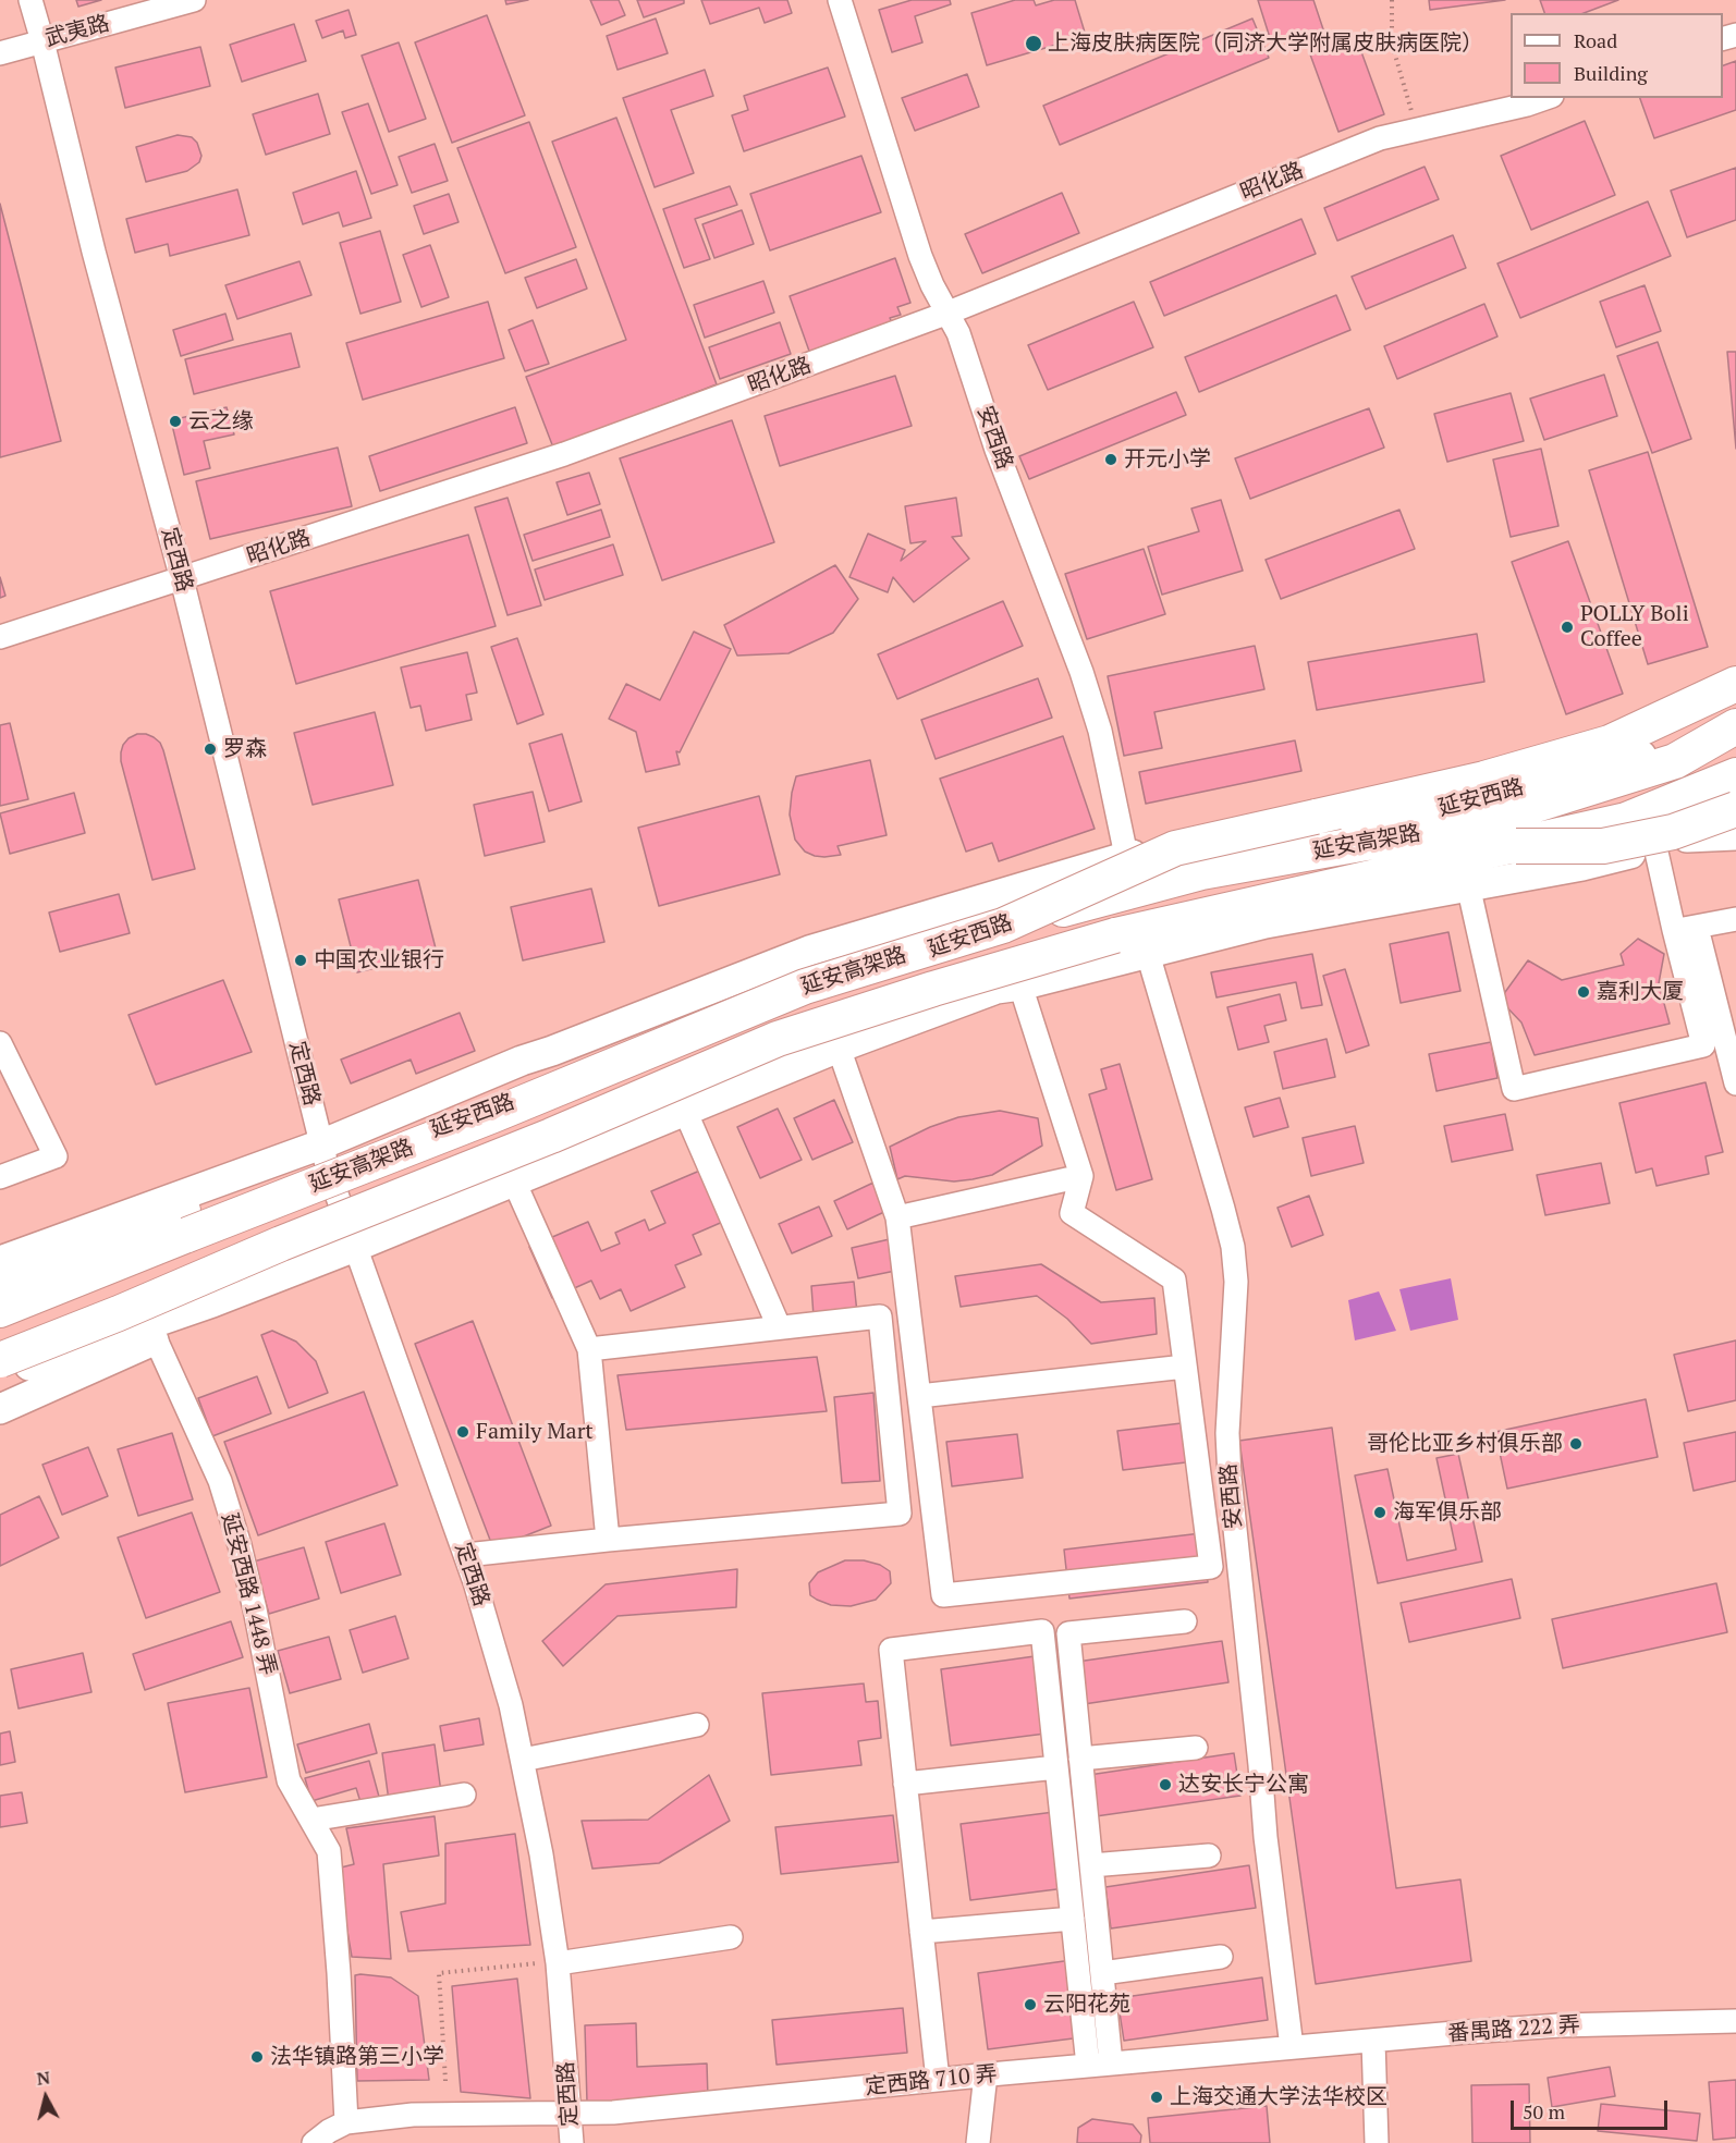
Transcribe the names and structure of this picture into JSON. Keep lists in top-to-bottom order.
{
  "streets": {
    "highway": ["延安高架路"],
    "main road": ["延安西路"],
    "street": [
      "武夷路",
      "昭化路",
      "安西路",
      "定西路",
      "延安西路 1448 弄",
      "番禺路 222 弄",
      "定西路 710 弄"
    ]
  },
  "crossings": [
    ["武夷路", "定西路"],
    ["昭化路", "安西路"],
    ["昭化路", "定西路"],
    ["安西路", "延安西路"],
    ["安西路", "番禺路 222 弄"],
    ["安西路", "定西路 710 弄"],
    ["定西路", "延安西路"],
    ["定西路", "定西路 710 弄"],
    ["延安西路 1448 弄", "定西路 710 弄"],
    ["番禺路 222 弄", "定西路 710 弄"]
  ],
  "places": [
    "上海皮肤病医院（同济大学附属皮肤病医院）",
    "云之缘",
    "开元小学",
    "POLLY Boli Coffee",
    "罗森",
    "中国农业银行",
    "嘉利大厦",
    "Family Mart",
    "哥伦比亚乡村俱乐部",
    "海军俱乐部",
    "达安长宁公寓",
    "云阳花苑",
    "法华镇路第三小学",
    "上海交通大学法华校区"
  ],
  "legend": ["Road", "Building"],
  "scale_bar": "50 m",
  "north": "top"
}
